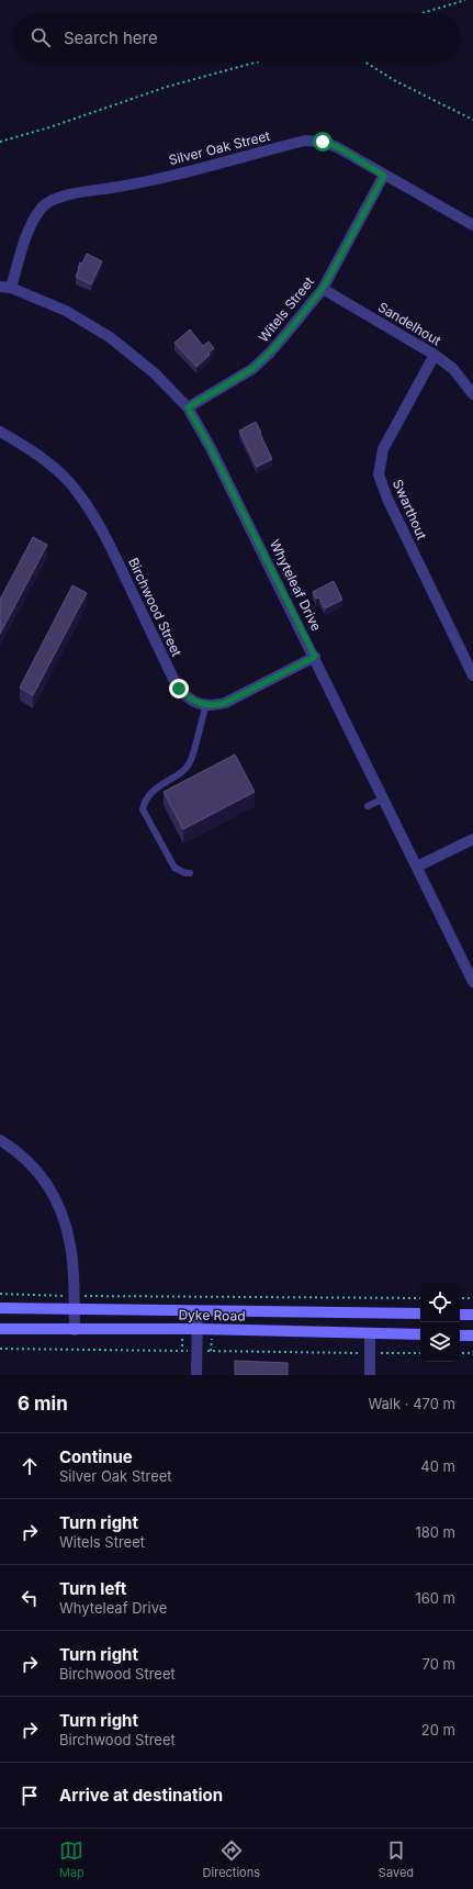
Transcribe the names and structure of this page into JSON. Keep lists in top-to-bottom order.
{
  "streets": {
    "street": [
      "Silver Oak Street",
      "Witels Street",
      "Sandelhout",
      "Swarthout",
      "Whyteleaf Drive",
      "Birchwood Street",
      "Dyke Road"
    ]
  },
  "crossings": [
    ["Silver Oak Street", "Witels Street"],
    ["Silver Oak Street", "Whyteleaf Drive"],
    ["Witels Street", "Sandelhout"],
    ["Witels Street", "Whyteleaf Drive"],
    ["Sandelhout", "Swarthout"]
  ],
  "page": {
    "search": "Search here",
    "heading": ["6 min", "Walk · 470 m"],
    "list": [
      ["Continue", "Silver Oak Street", "40 m"],
      ["Turn right", "Witels Street", "180 m"],
      ["Turn left", "Whyteleaf Drive", "160 m"],
      ["Turn right", "Birchwood Street", "70 m"],
      ["Turn right", "Birchwood Street", "20 m"],
      "Arrive at destination"
    ],
    "nav": ["Map", "Directions", "Saved"]
  }
}
